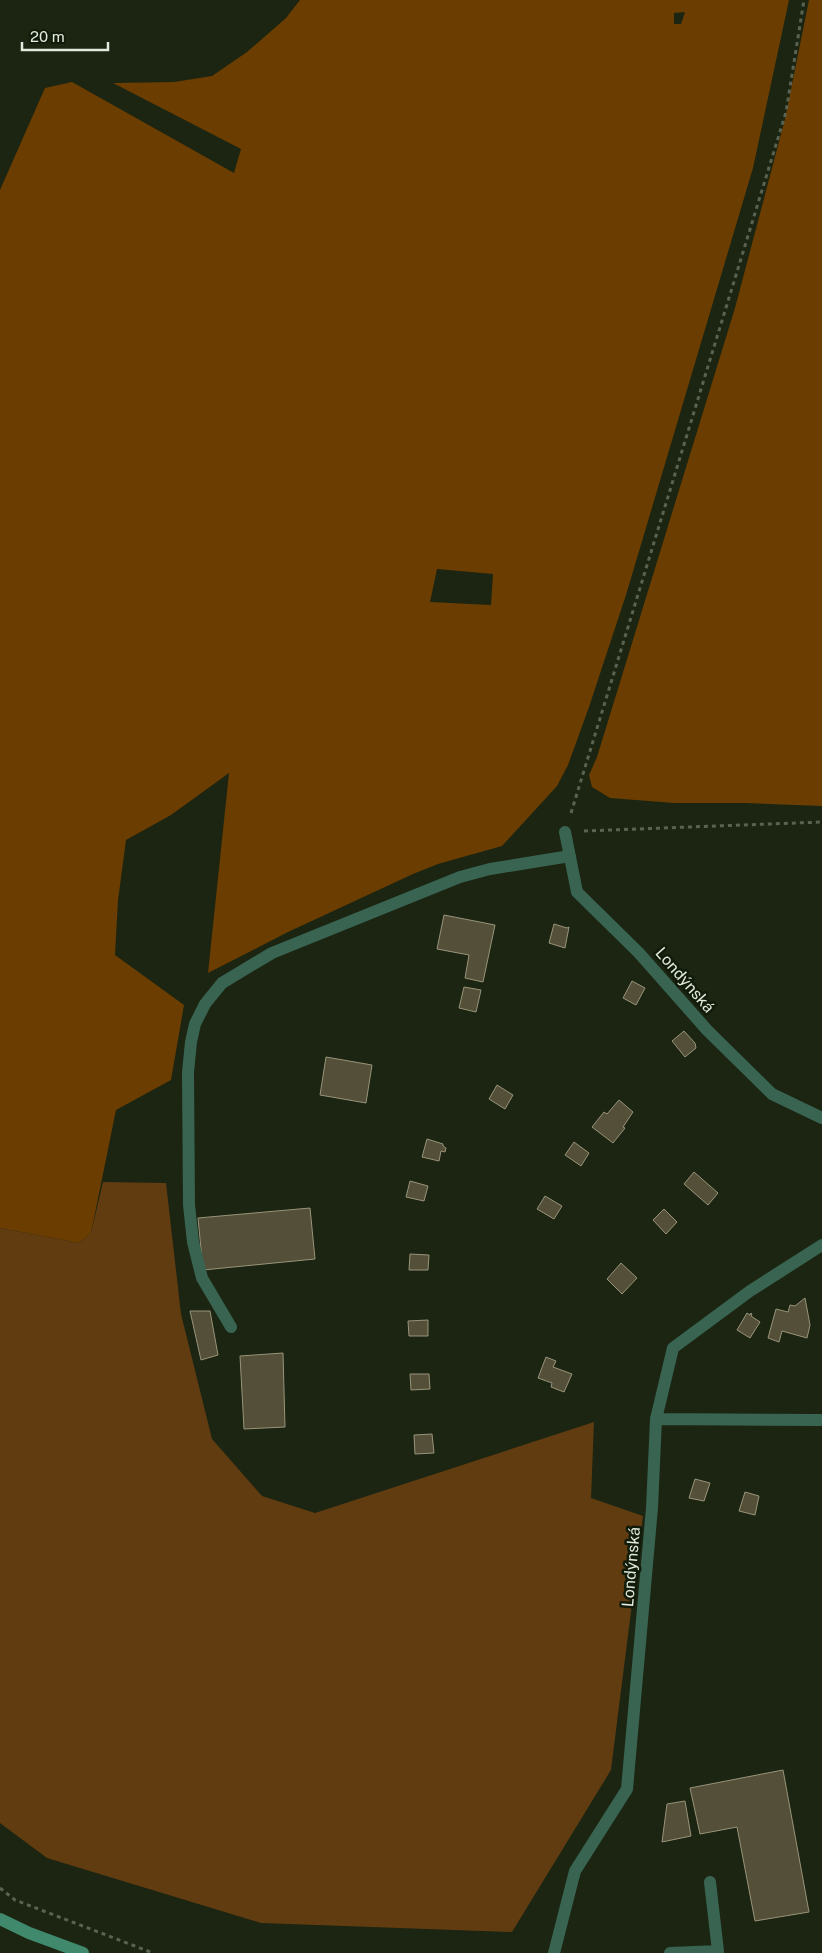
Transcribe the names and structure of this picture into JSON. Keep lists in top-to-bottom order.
{
  "streets": {
    "street": ["Londýnská"]
  },
  "scale_bar": "20 m"
}
